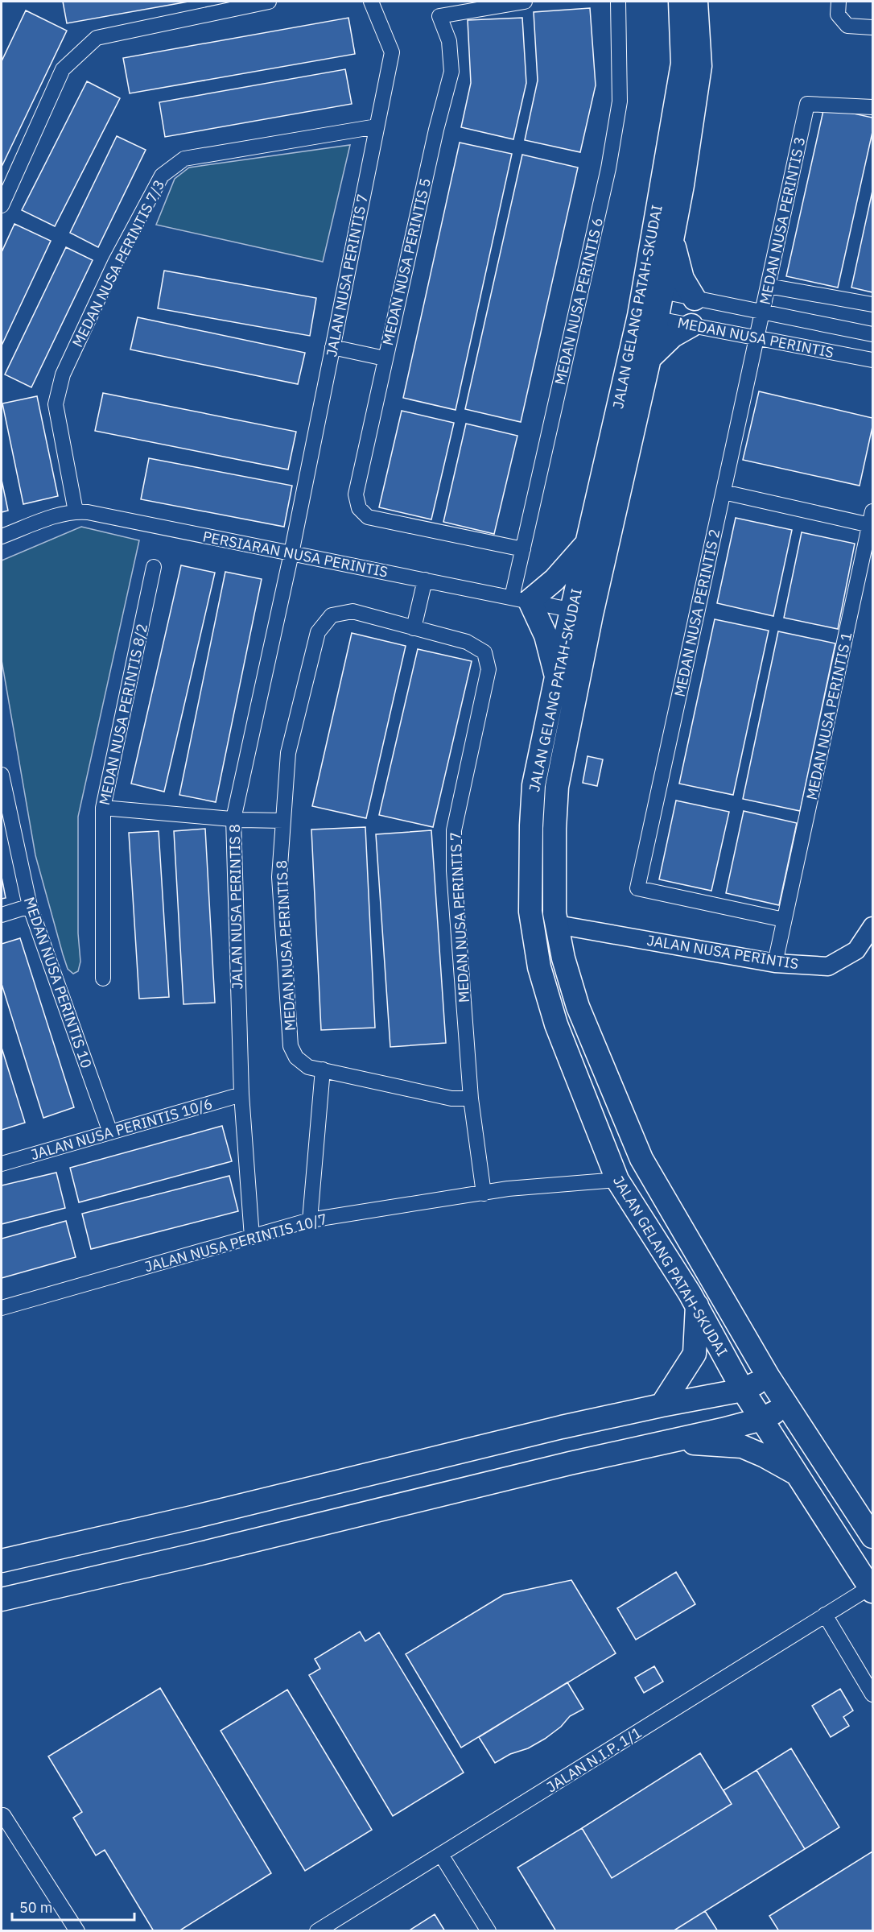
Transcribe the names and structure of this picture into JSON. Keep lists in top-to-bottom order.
{
  "streets": {
    "main road": ["JALAN GELANG PATAH-SKUDAI"],
    "street": [
      "MEDAN NUSA PERINTIS 3",
      "MEDAN NUSA PERINTIS 5",
      "MEDAN NUSA PERINTIS 7/3",
      "JALAN NUSA PERINTIS 7",
      "MEDAN NUSA PERINTIS 6",
      "MEDAN NUSA PERINTIS",
      "PERSIARAN NUSA PERINTIS",
      "MEDAN NUSA PERINTIS 2",
      "MEDAN NUSA PERINTIS 8/2",
      "MEDAN NUSA PERINTIS 1",
      "JALAN NUSA PERINTIS 8",
      "MEDAN NUSA PERINTIS 7",
      "MEDAN NUSA PERINTIS 8",
      "JALAN NUSA PERINTIS",
      "MEDAN NUSA PERINTIS 10",
      "JALAN NUSA PERINTIS 10/6",
      "JALAN NUSA PERINTIS 10/7",
      "JALAN N.I.P. 1/1"
    ]
  },
  "crossings": [
    ["MEDAN NUSA PERINTIS 3", "MEDAN NUSA PERINTIS"],
    ["MEDAN NUSA PERINTIS 3", "MEDAN NUSA PERINTIS 2"],
    ["MEDAN NUSA PERINTIS 5", "MEDAN NUSA PERINTIS 6"],
    ["MEDAN NUSA PERINTIS 7/3", "JALAN NUSA PERINTIS 7"],
    ["MEDAN NUSA PERINTIS 7/3", "PERSIARAN NUSA PERINTIS"],
    ["JALAN NUSA PERINTIS 7", "PERSIARAN NUSA PERINTIS"],
    ["JALAN NUSA PERINTIS 7", "JALAN NUSA PERINTIS 8"],
    ["MEDAN NUSA PERINTIS 6", "PERSIARAN NUSA PERINTIS"],
    ["JALAN GELANG PATAH-SKUDAI", "MEDAN NUSA PERINTIS"],
    ["JALAN GELANG PATAH-SKUDAI", "PERSIARAN NUSA PERINTIS"],
    ["JALAN GELANG PATAH-SKUDAI", "JALAN NUSA PERINTIS"],
    ["JALAN GELANG PATAH-SKUDAI", "JALAN NUSA PERINTIS 10/7"],
    ["JALAN GELANG PATAH-SKUDAI", "JALAN N.I.P. 1/1"],
    ["MEDAN NUSA PERINTIS", "MEDAN NUSA PERINTIS 2"],
    ["PERSIARAN NUSA PERINTIS", "JALAN NUSA PERINTIS 8"],
    ["MEDAN NUSA PERINTIS 2", "MEDAN NUSA PERINTIS 1"],
    ["MEDAN NUSA PERINTIS 1", "JALAN NUSA PERINTIS"],
    ["JALAN NUSA PERINTIS 8", "JALAN NUSA PERINTIS 10/6"],
    ["JALAN NUSA PERINTIS 8", "JALAN NUSA PERINTIS 10/7"],
    ["MEDAN NUSA PERINTIS 7", "MEDAN NUSA PERINTIS 8"],
    ["MEDAN NUSA PERINTIS 10", "JALAN NUSA PERINTIS 10/6"]
  ],
  "scale_bar": "50 m"
}
